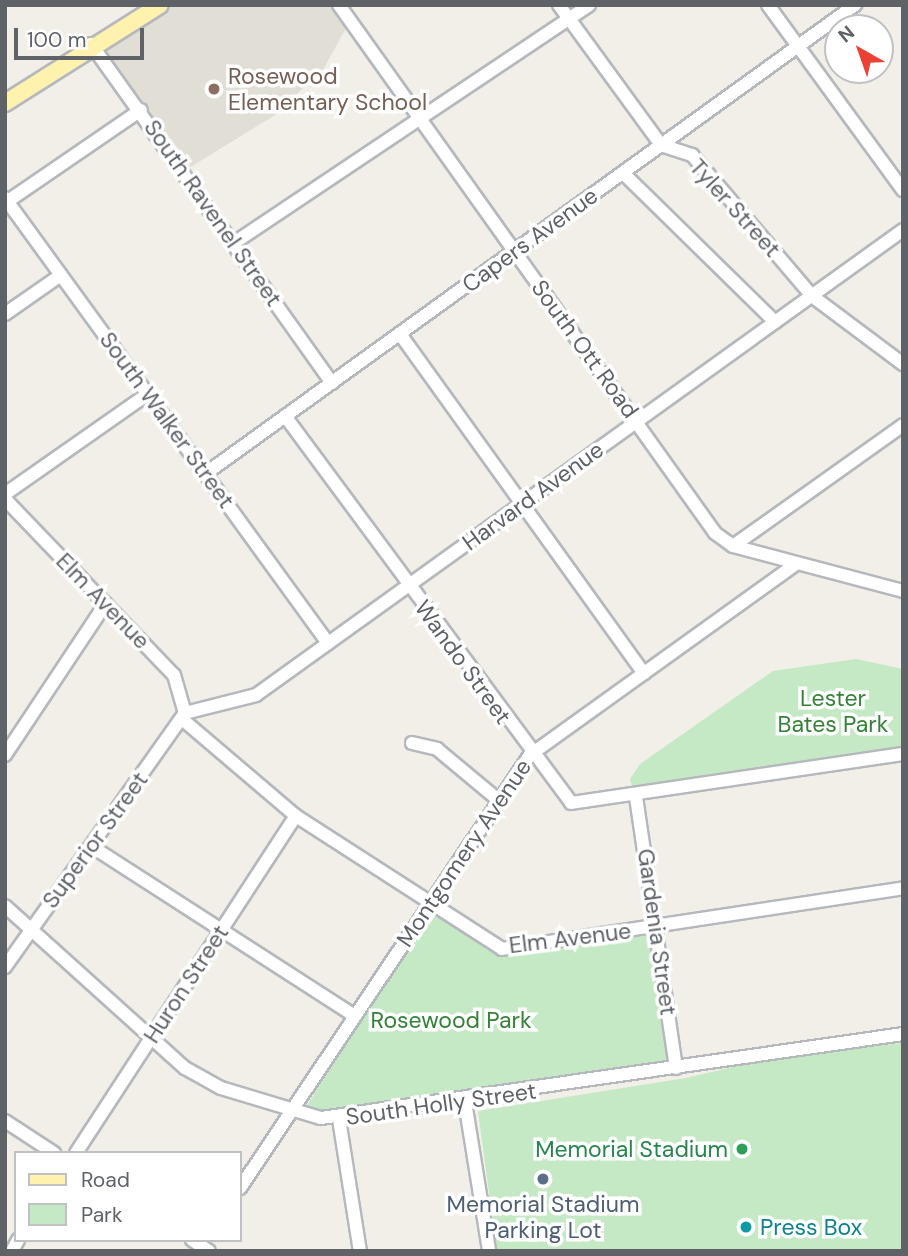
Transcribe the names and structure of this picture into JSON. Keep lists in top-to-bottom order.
{
  "streets": {
    "street": [
      "Tyler Street",
      "South Ravenel Street",
      "Capers Avenue",
      "South Ott Road",
      "South Walker Street",
      "Harvard Avenue",
      "Elm Avenue",
      "Wando Street",
      "Superior Street",
      "Montgomery Avenue",
      "Gardenia Street",
      "Huron Street",
      "South Holly Street"
    ]
  },
  "crossings": [
    ["Tyler Street", "Capers Avenue"],
    ["Tyler Street", "Harvard Avenue"],
    ["South Ravenel Street", "Capers Avenue"],
    ["Capers Avenue", "South Ott Road"],
    ["Capers Avenue", "South Walker Street"],
    ["Capers Avenue", "Wando Street"],
    ["South Ott Road", "Harvard Avenue"],
    ["South Ott Road", "Montgomery Avenue"],
    ["South Walker Street", "Harvard Avenue"],
    ["Harvard Avenue", "Elm Avenue"],
    ["Harvard Avenue", "Wando Street"],
    ["Harvard Avenue", "Superior Street"],
    ["Elm Avenue", "Superior Street"],
    ["Elm Avenue", "Montgomery Avenue"],
    ["Elm Avenue", "Gardenia Street"],
    ["Elm Avenue", "Huron Street"],
    ["Wando Street", "Montgomery Avenue"],
    ["Wando Street", "Gardenia Street"],
    ["Superior Street", "South Holly Street"],
    ["Montgomery Avenue", "South Holly Street"],
    ["Gardenia Street", "South Holly Street"],
    ["Huron Street", "South Holly Street"]
  ],
  "parks": ["Lester Bates Park", "Rosewood Park"],
  "places": [
    "Rosewood Elementary School",
    "Memorial Stadium",
    "Memorial Stadium Parking Lot",
    "Press Box"
  ],
  "legend": ["Road", "Park"],
  "scale_bar": "100 m",
  "north": "top left"
}
